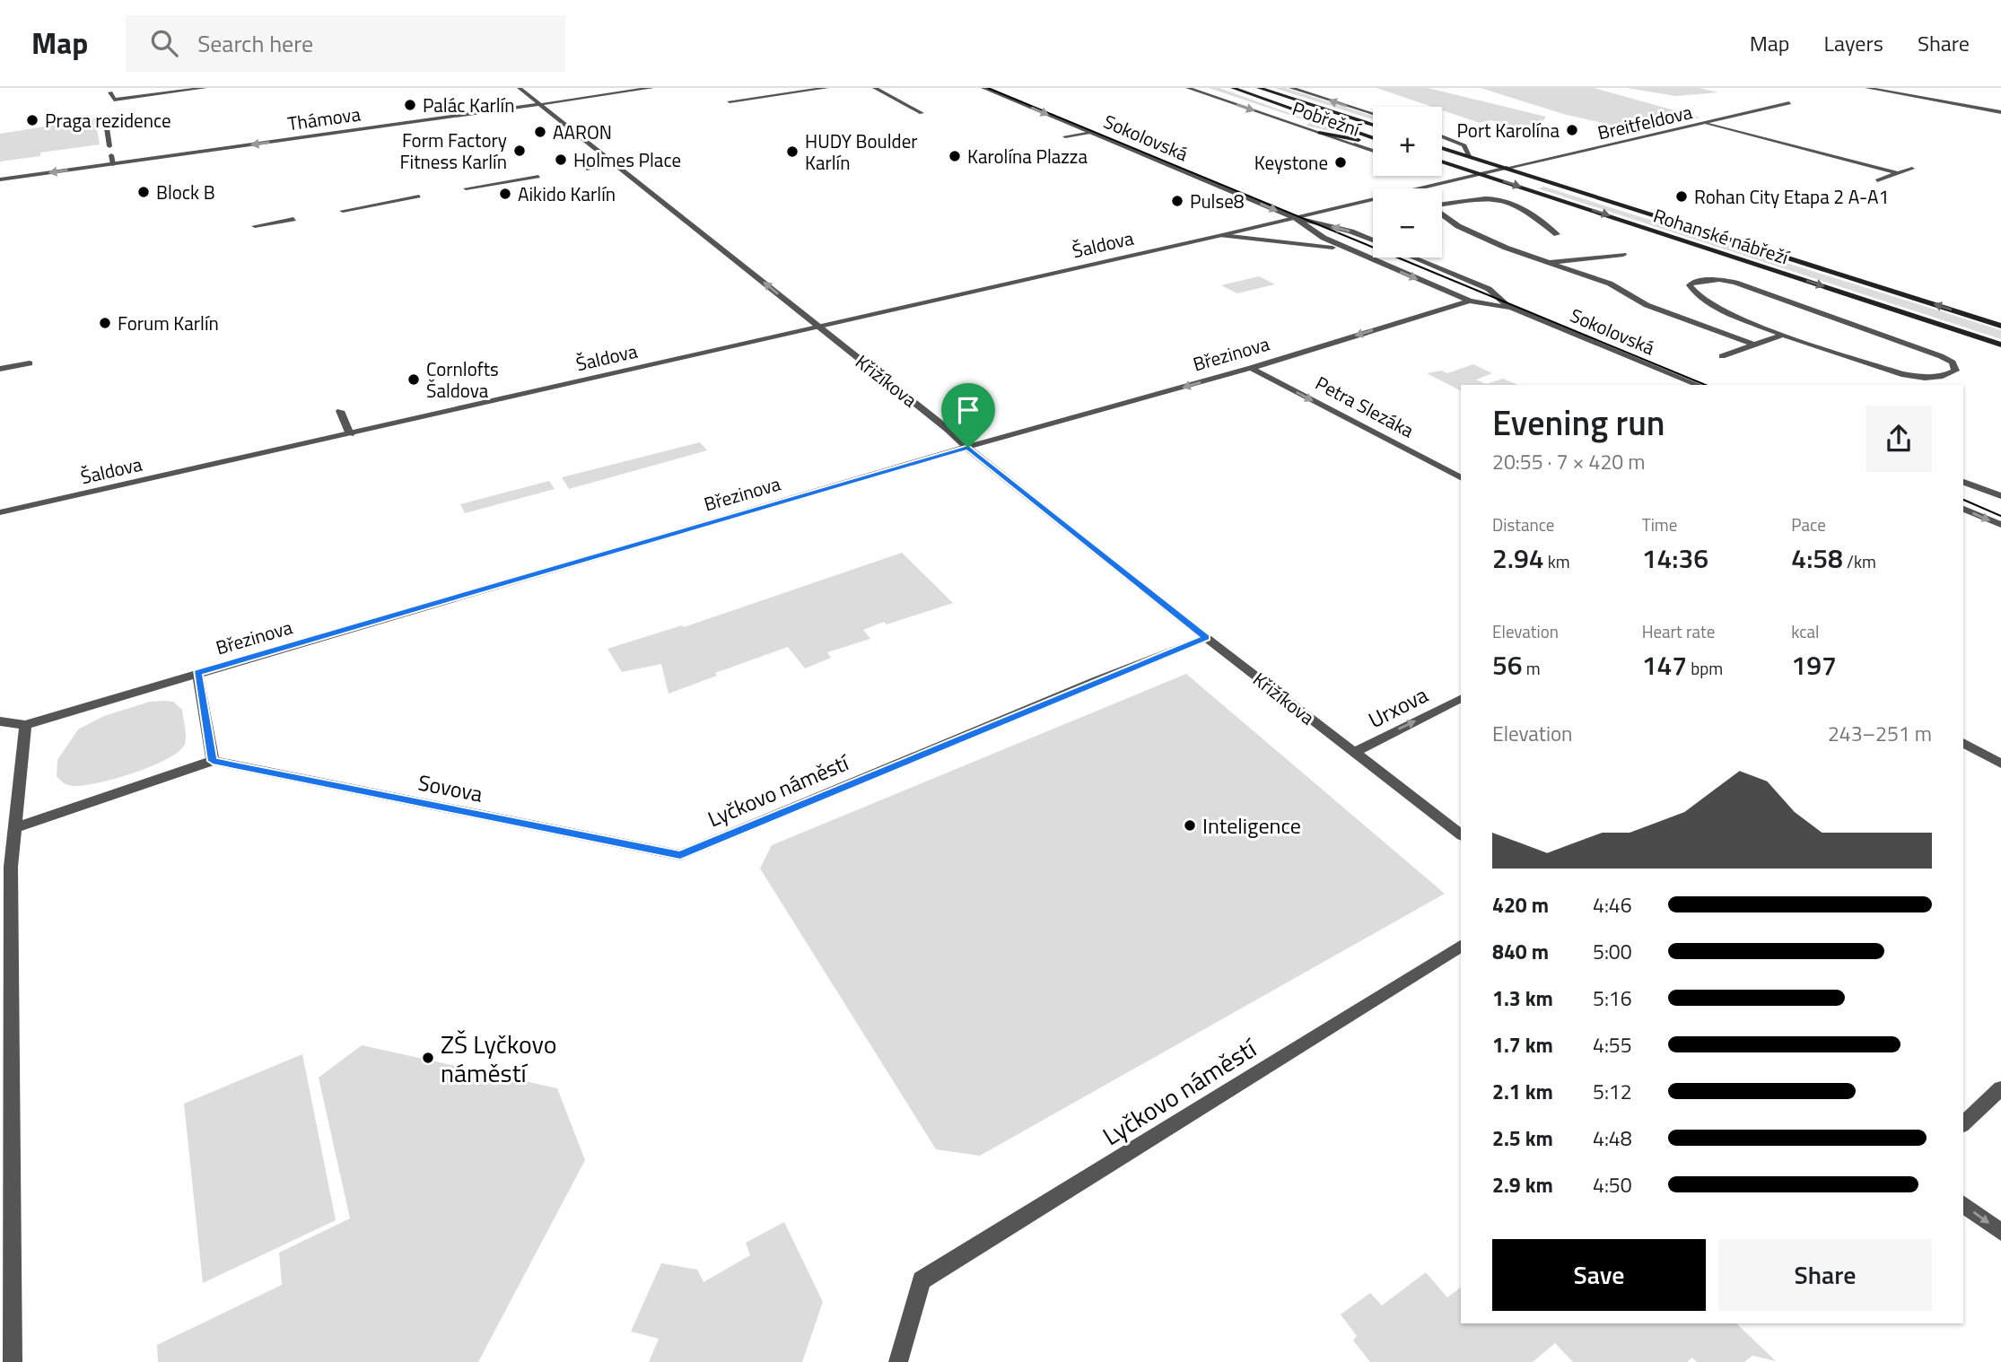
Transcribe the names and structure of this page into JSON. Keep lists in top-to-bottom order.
{
  "streets": {
    "main road": ["Rohanské nábřeží"],
    "street": [
      "Thámova",
      "Pobřežní",
      "Breitfeldova",
      "Sokolovská",
      "Šaldova",
      "Březinova",
      "Křižíkova",
      "Petra Slezáka",
      "Urxova",
      "Sovova",
      "Lyčkovo náměstí"
    ]
  },
  "crossings": [
    ["Thámova", "Křižíkova"],
    ["Breitfeldova", "Rohanské nábřeží"],
    ["Breitfeldova", "Šaldova"],
    ["Sokolovská", "Šaldova"],
    ["Sokolovská", "Březinova"],
    ["Rohanské nábřeží", "Šaldova"],
    ["Šaldova", "Křižíkova"],
    ["Březinova", "Křižíkova"],
    ["Březinova", "Petra Slezáka"],
    ["Křižíkova", "Urxova"],
    ["Křižíkova", "Lyčkovo náměstí"],
    ["Sovova", "Lyčkovo náměstí"]
  ],
  "one_way": ["Pobřežní", "Petra Slezáka", "Urxova"],
  "places": [
    "Palác Karlín",
    "Praga rezidence",
    "Port Karolína",
    "AARON",
    "Form Factory Fitness Karlín",
    "HUDY Boulder Karlín",
    "Karolína Plazza",
    "Holmes Place",
    "Keystone",
    "Block B",
    "Aikido Karlín",
    "Rohan City Etapa 2 A-A1",
    "Pulse8",
    "Forum Karlín",
    "Cornlofts Šaldova",
    "Inteligence",
    "ZŠ Lyčkovo náměstí"
  ],
  "page": {
    "header": "Map",
    "search": "Search here",
    "nav": ["Map", "Layers", "Share"],
    "map_buttons": ["+", "−"],
    "heading": ["Evening run", "20:55 · 7 × 420 m"],
    "stats": [
      ["Distance", "2.94 km"],
      ["Time", "14:36"],
      ["Pace", "4:58 /km"],
      ["Elevation", "56 m"],
      ["Heart rate", "147 bpm"],
      ["kcal", "197"]
    ],
    "chart": ["Elevation", "243–251 m"],
    "list": [
      {
        "name": "420 m",
        "note": "4:46"
      },
      {
        "name": "840 m",
        "note": "5:00"
      },
      {
        "name": "1.3 km",
        "note": "5:16"
      },
      {
        "name": "1.7 km",
        "note": "4:55"
      },
      {
        "name": "2.1 km",
        "note": "5:12"
      },
      {
        "name": "2.5 km",
        "note": "4:48"
      },
      {
        "name": "2.9 km",
        "note": "4:50"
      }
    ],
    "buttons": ["Save", "Share"]
  }
}
